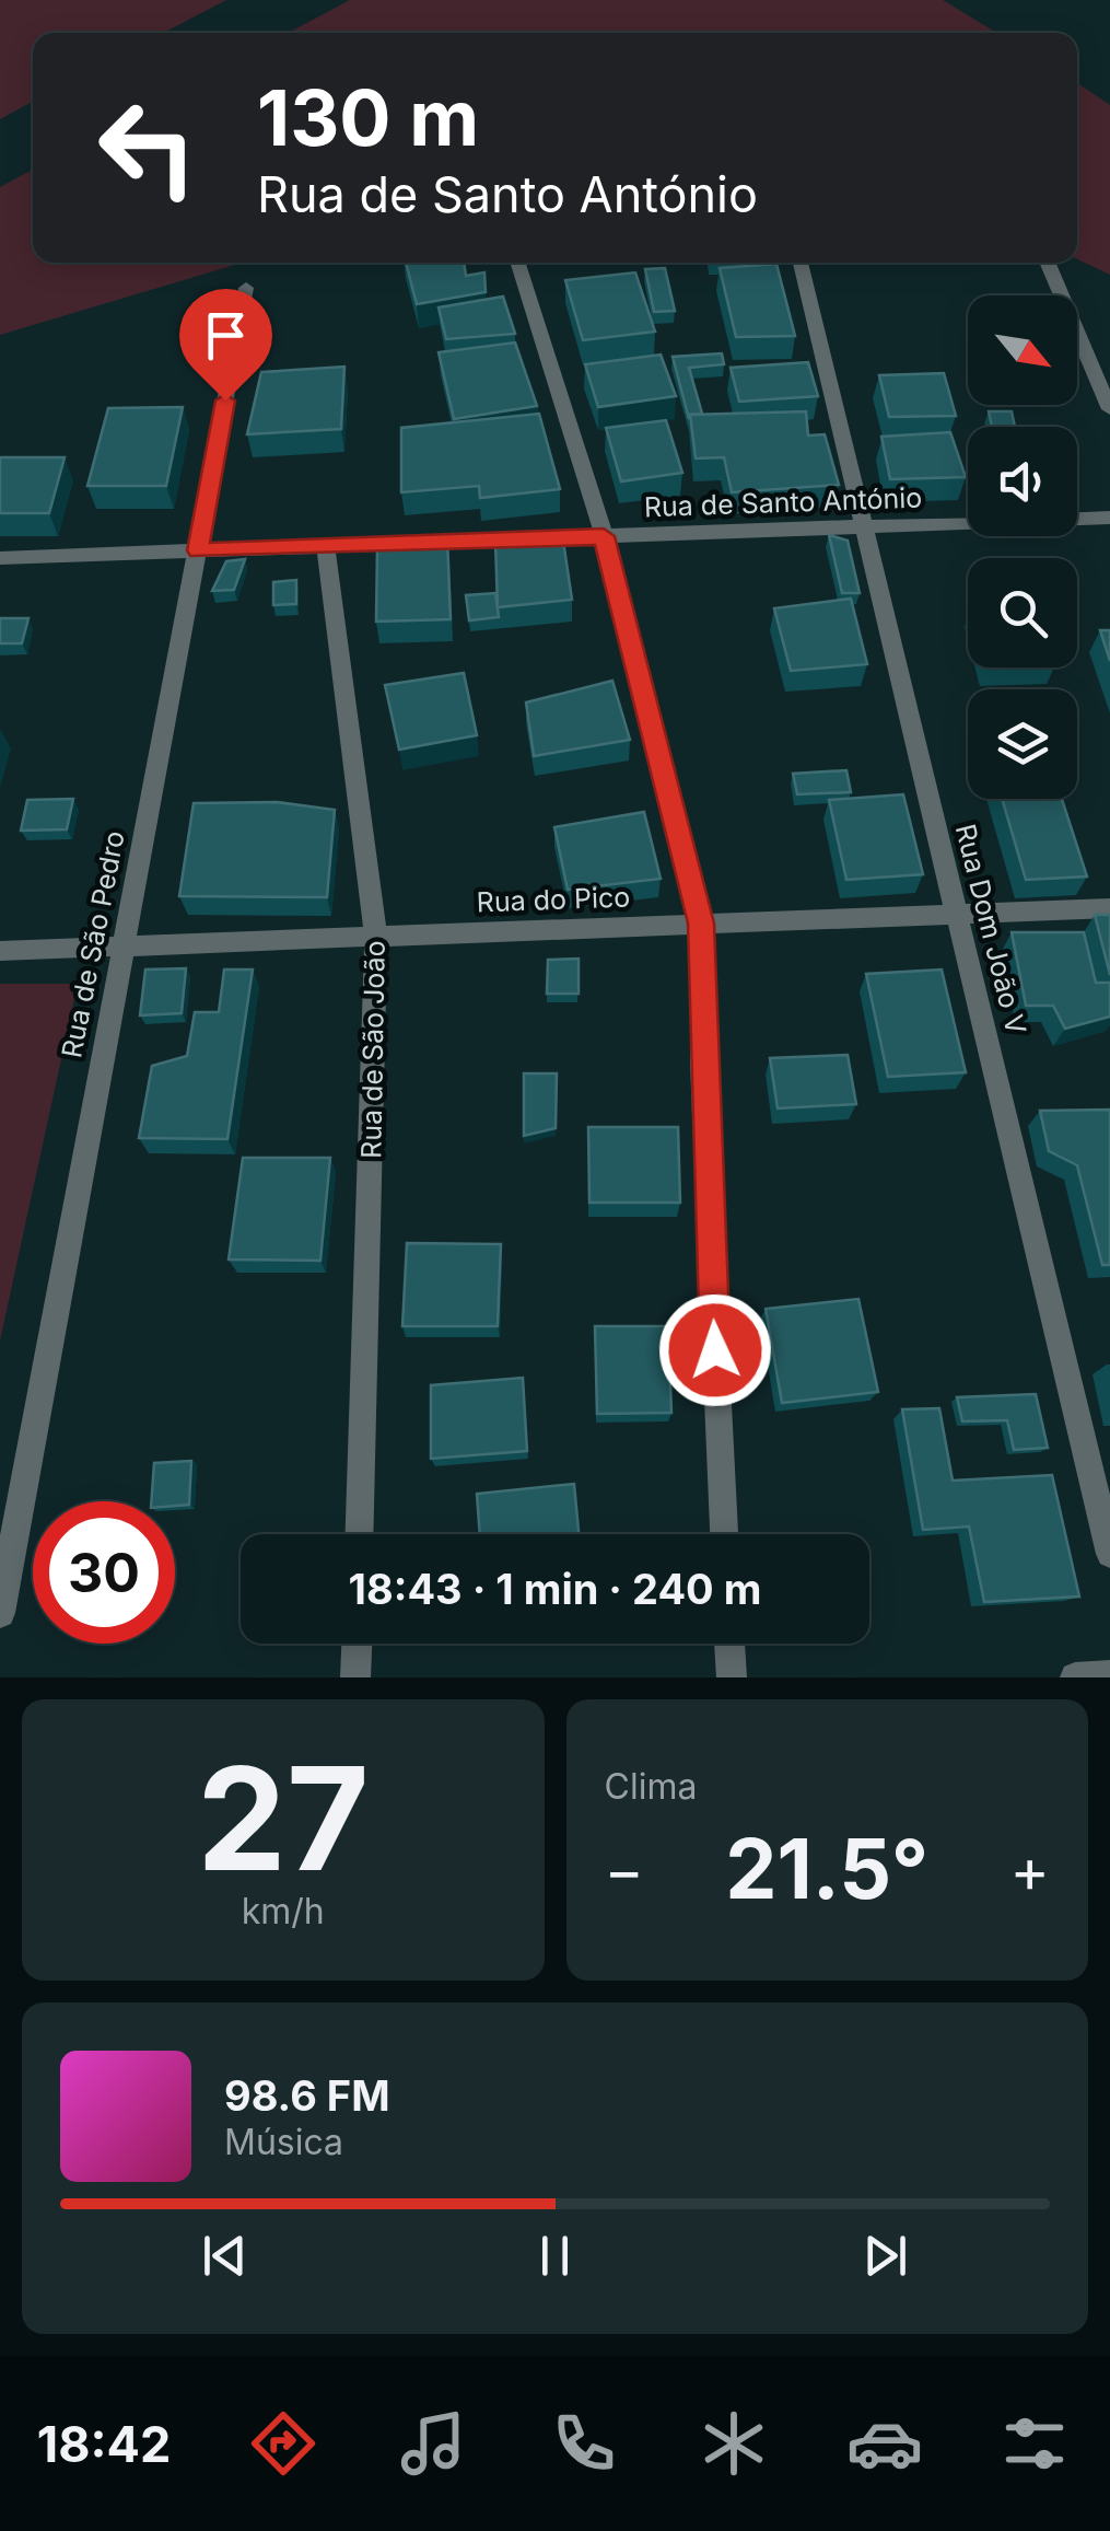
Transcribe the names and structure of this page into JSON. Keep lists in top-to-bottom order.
{
  "streets": {
    "street": [
      "Rua de Santo António",
      "Rua do Pico",
      "Rua Dom João V",
      "Rua de São Pedro",
      "Rua de São João"
    ]
  },
  "crossings": [
    ["Rua de Santo António", "Rua Dom João V"],
    ["Rua de Santo António", "Rua de São Pedro"],
    ["Rua de Santo António", "Rua de São João"],
    ["Rua do Pico", "Rua Dom João V"],
    ["Rua do Pico", "Rua de São Pedro"],
    ["Rua do Pico", "Rua de São João"]
  ],
  "north": "bottom right",
  "page": {
    "turn": ["130 m", "Rua de Santo António"],
    "limit": "30",
    "trip": "18:43 · 1 min · 240 m",
    "tile": [
      ["27", "km/h"],
      "Clima"
    ],
    "heat": ["−", "21.5°", "+"],
    "song": ["98.6 FM", "Música"],
    "tabs": "18:42"
  }
}
